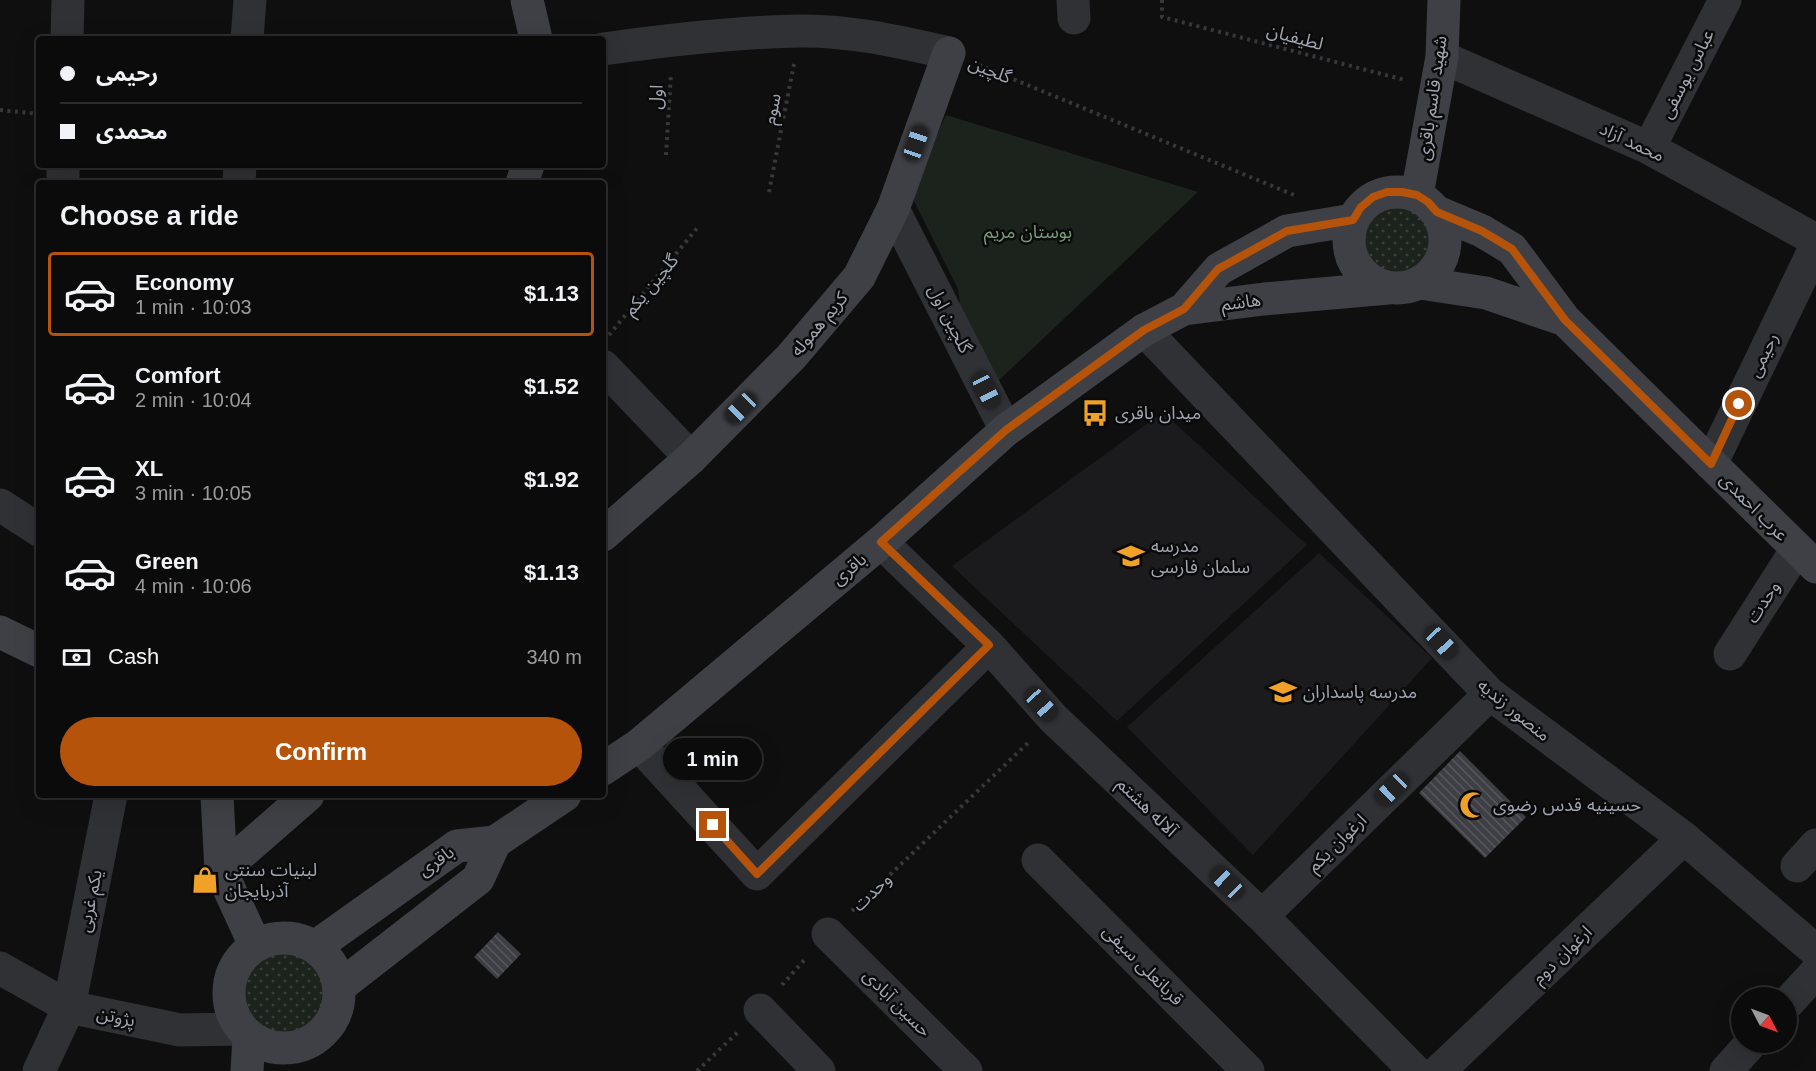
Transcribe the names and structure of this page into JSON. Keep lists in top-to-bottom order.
{
  "streets": {
    "street": [
      "گلچین",
      "عباس یوسفی",
      "شهید قاسم باقری",
      "محمد آزاد",
      "هاشم",
      "گلچین اول",
      "کریم هموله",
      "رحیمی",
      "عرب احمدی",
      "باقری",
      "وحدت",
      "منصور زندیه",
      "آلاله هشتم",
      "ارغوان یکم",
      "یکم غربی",
      "ارغوان دوم",
      "قربانعلی سیفی",
      "حسین آبادی",
      "پژوتن"
    ],
    "path": [
      "لطیفیان",
      "اول",
      "سوم",
      "گلچین یکم"
    ]
  },
  "crossings": [
    ["لطیفیان", "شهید قاسم باقری"],
    ["لطیفیان", "محمد آزاد"],
    ["گلچین", "اول"],
    ["گلچین", "سوم"],
    ["گلچین", "کریم هموله"],
    ["عباس یوسفی", "محمد آزاد"],
    ["شهید قاسم باقری", "محمد آزاد"],
    ["شهید قاسم باقری", "هاشم"],
    ["شهید قاسم باقری", "عرب احمدی"],
    ["هاشم", "عرب احمدی"],
    ["هاشم", "باقری"],
    ["گلچین اول", "کریم هموله"],
    ["گلچین اول", "باقری"],
    ["رحیمی", "عرب احمدی"],
    ["عرب احمدی", "وحدت"],
    ["باقری", "منصور زندیه"],
    ["باقری", "آلاله هشتم"],
    ["باقری", "پژوتن"],
    ["وحدت", "آلاله هشتم"],
    ["وحدت", "حسین آبادی"],
    ["منصور زندیه", "ارغوان یکم"],
    ["منصور زندیه", "ارغوان دوم"],
    ["آلاله هشتم", "ارغوان یکم"],
    ["یکم غربی", "پژوتن"]
  ],
  "parks": ["بوستان مریم"],
  "places": {
    "bus stop": ["میدان باقری"],
    "school or university": ["مدرسه سلمان فارسی", "مدرسه پاسداران"],
    "mosque": ["حسینیه قدس رضوی"],
    "shop": ["لبنیات سنتی آذربایجان"]
  },
  "north": "bottom right",
  "page": {
    "banner": ["رحیمی", "محمدی"],
    "heading": "Choose a ride",
    "list": [
      {
        "name": "Economy",
        "note": "1 min · 10:03",
        "value": "$1.13"
      },
      {
        "name": "Comfort",
        "note": "2 min · 10:04",
        "value": "$1.52"
      },
      {
        "name": "XL",
        "note": "3 min · 10:05",
        "value": "$1.92"
      },
      {
        "name": "Green",
        "note": "4 min · 10:06",
        "value": "$1.13"
      }
    ],
    "pay": ["Cash", "340 m"],
    "buttons": "Confirm",
    "bubble": "1 min"
  }
}
